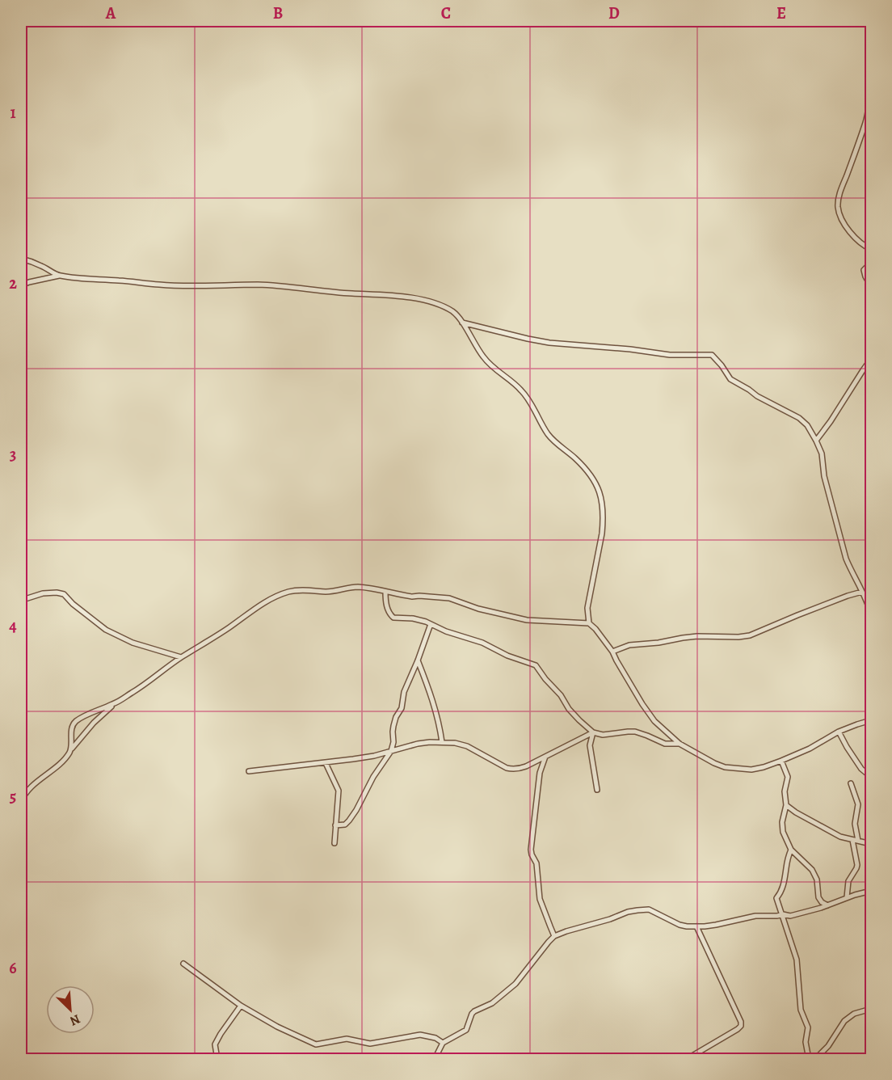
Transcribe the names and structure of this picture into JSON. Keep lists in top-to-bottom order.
{
  "north": "bottom right",
  "grid": {
    "columns": [
      "A",
      "B",
      "C",
      "D",
      "E"
    ],
    "rows": [
      "1",
      "2",
      "3",
      "4",
      "5",
      "6"
    ]
  }
}
